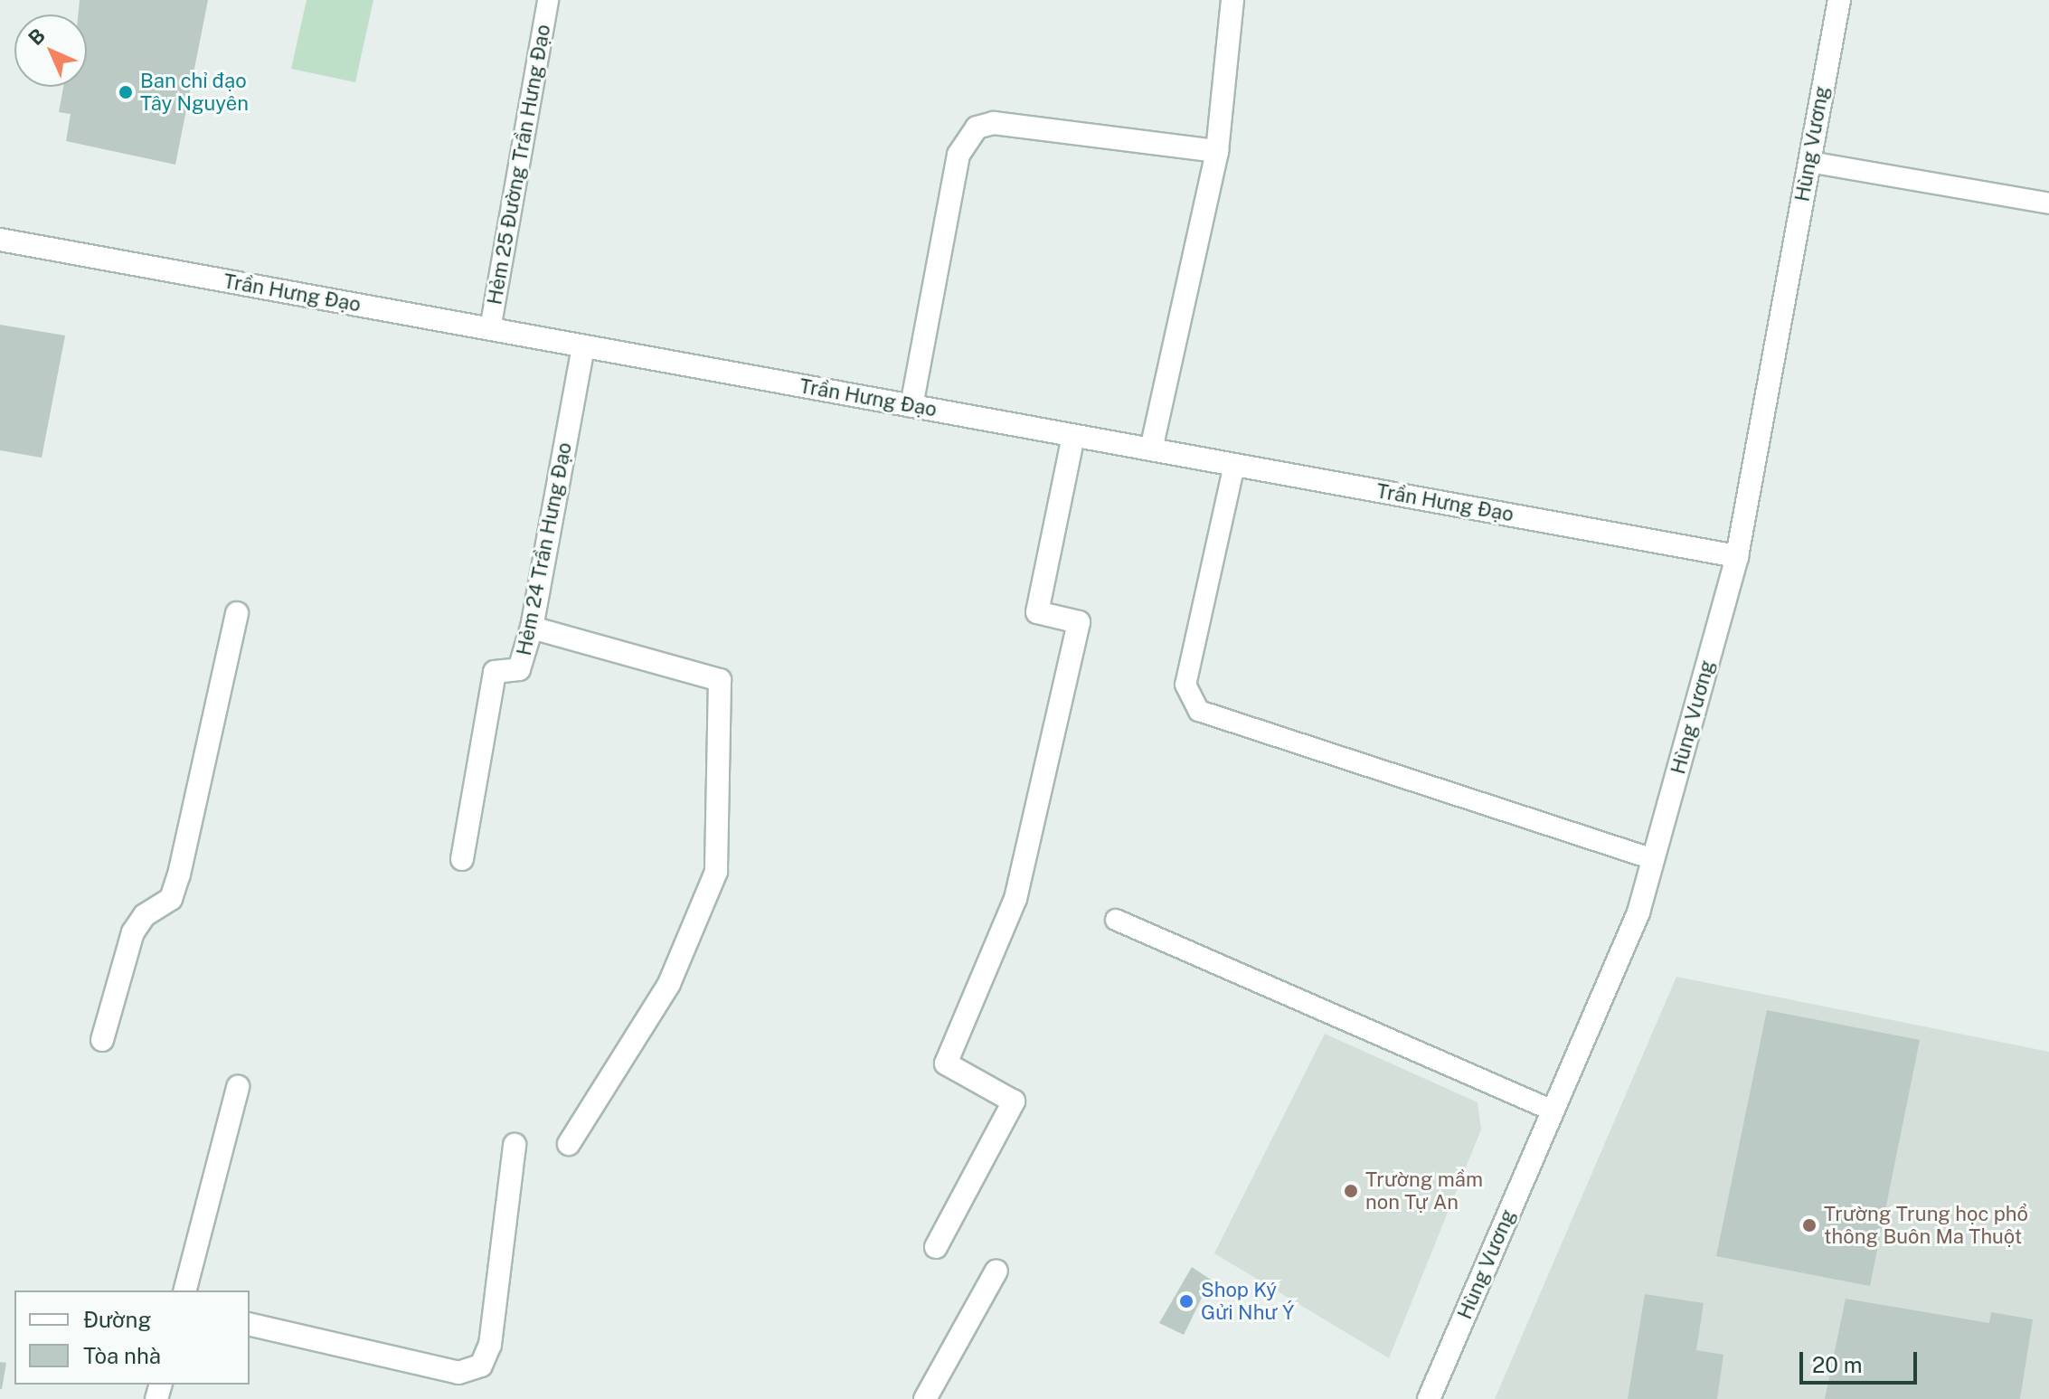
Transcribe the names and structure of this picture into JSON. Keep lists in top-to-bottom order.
{
  "streets": {
    "street": ["Hùng Vương", "Trần Hưng Đạo", "Hẻm 24 Trần Hưng Đạo"],
    "lane": ["Hẻm 25 Đường Trần Hưng Đạo"]
  },
  "crossings": [
    ["Hùng Vương", "Trần Hưng Đạo"],
    ["Hẻm 25 Đường Trần Hưng Đạo", "Trần Hưng Đạo"],
    ["Trần Hưng Đạo", "Hẻm 24 Trần Hưng Đạo"]
  ],
  "places": [
    "Ban chỉ đạo Tây Nguyên",
    "Trường mầm non Tự An",
    "Trường Trung học phổ thông Buôn Ma Thuột",
    "Shop Ký Gửi Như Ý"
  ],
  "legend": ["Đường", "Tòa nhà"],
  "scale_bar": "20 m",
  "north": "top left"
}
